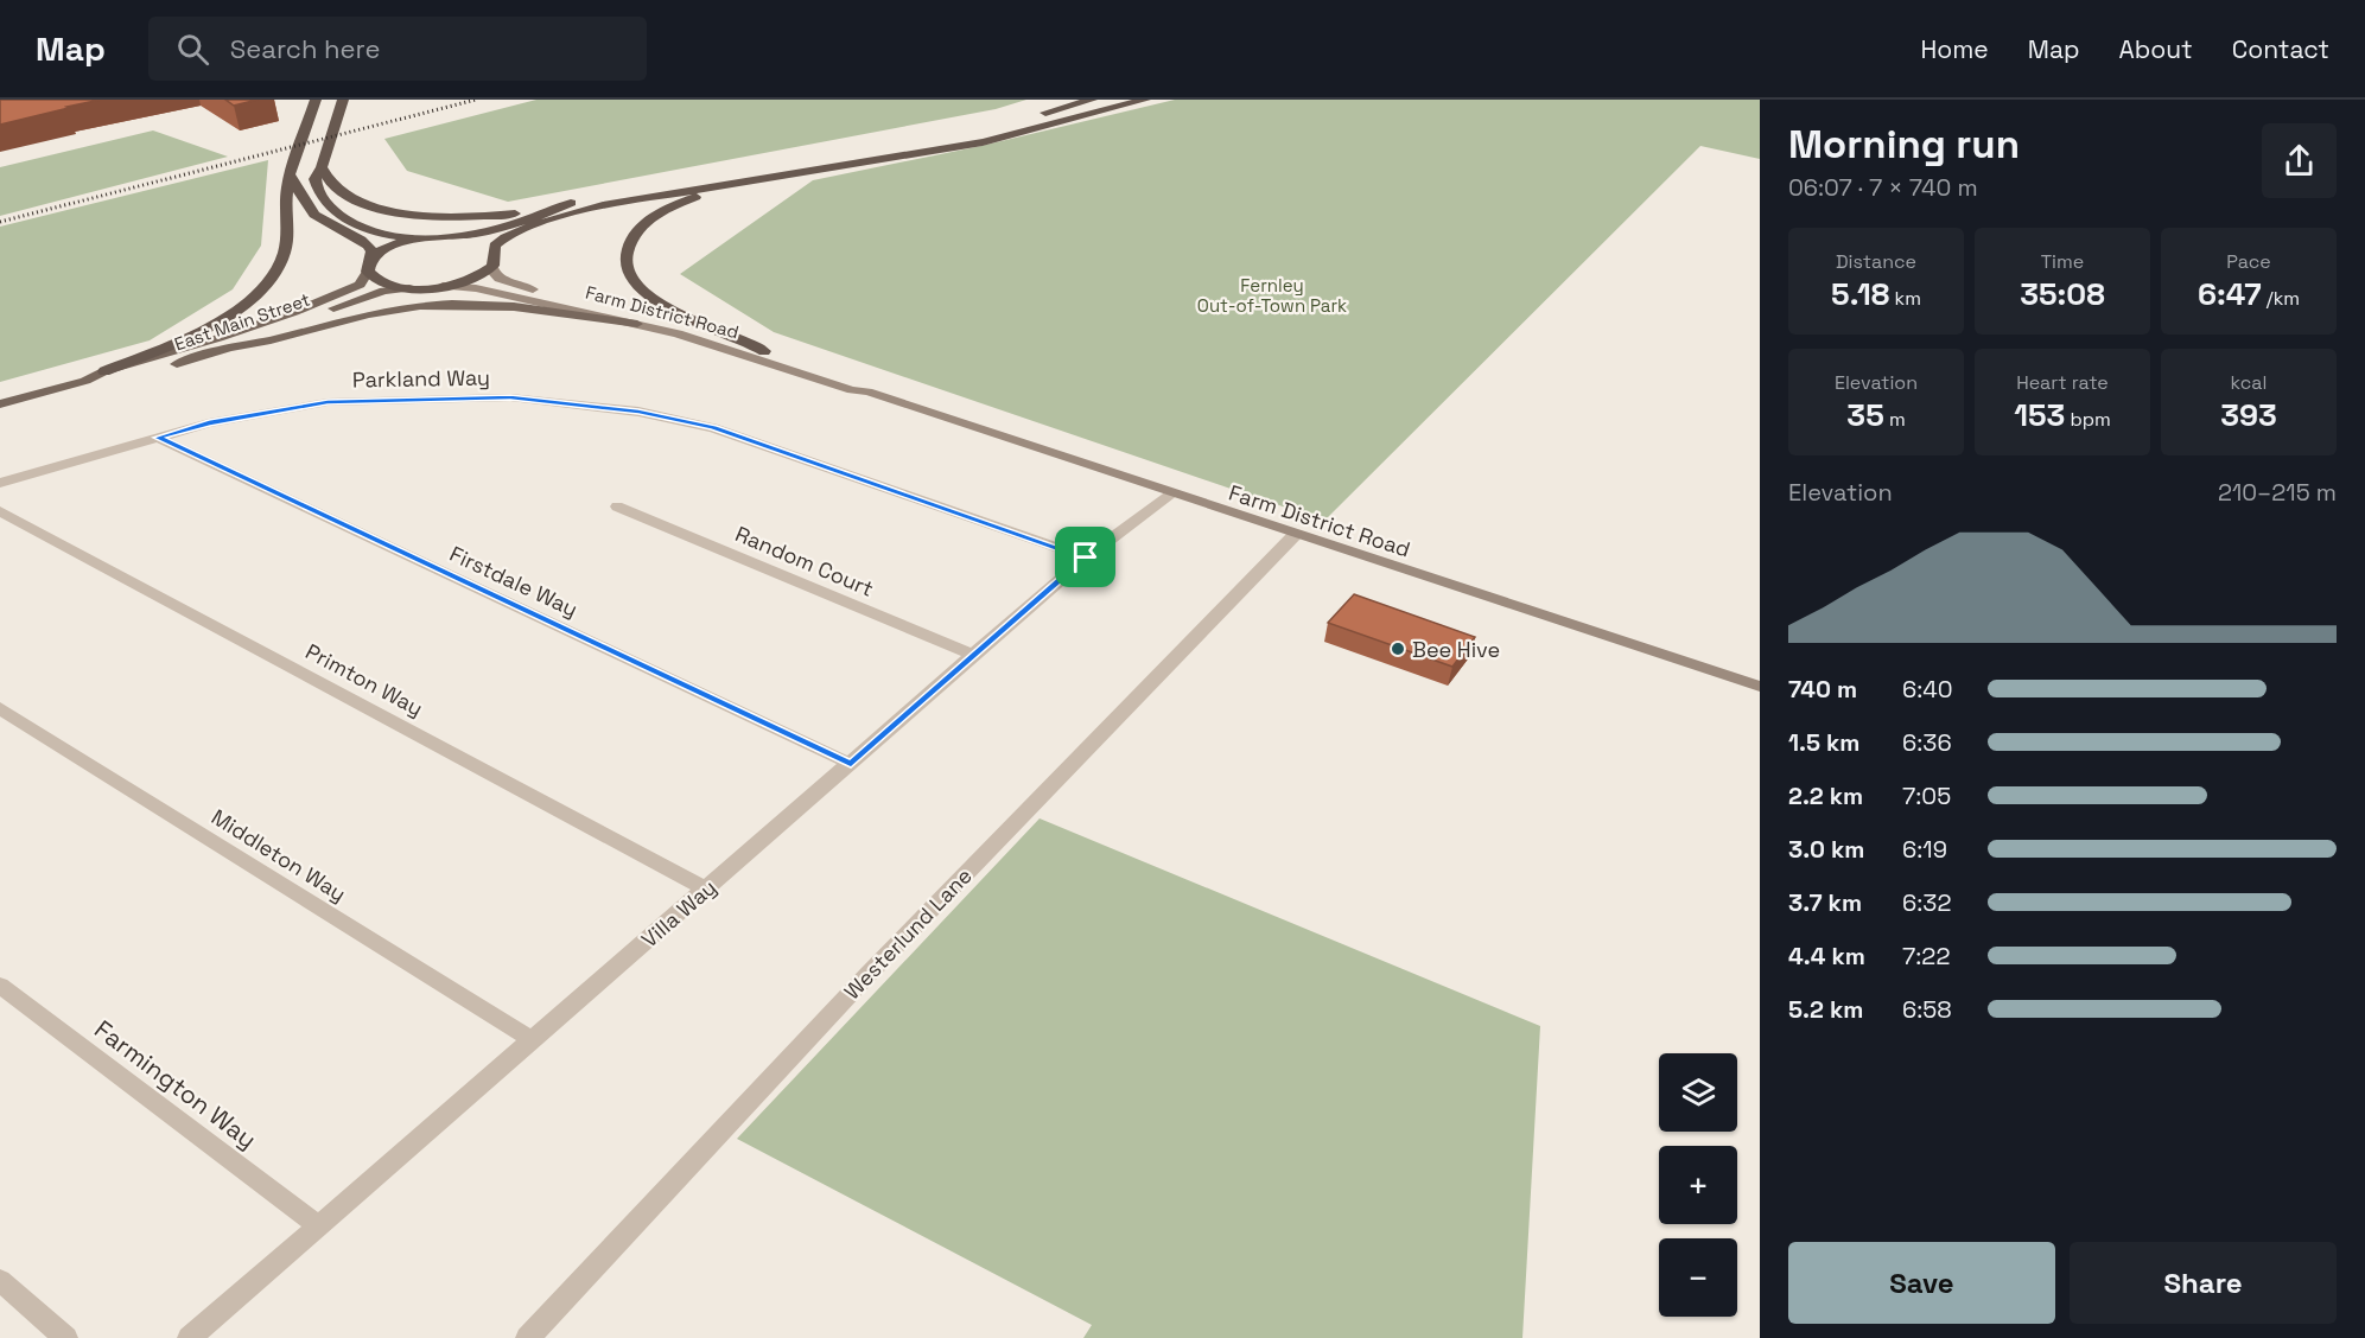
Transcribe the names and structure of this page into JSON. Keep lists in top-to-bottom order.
{
  "streets": {
    "main road": ["Farm District Road", "East Main Street"],
    "street": [
      "Parkland Way",
      "Random Court",
      "Firstdale Way",
      "Primton Way",
      "Middleton Way",
      "Villa Way",
      "Westerlund Lane",
      "Farmington Way"
    ]
  },
  "crossings": [
    ["Farm District Road", "Villa Way"],
    ["Farm District Road", "Westerlund Lane"],
    ["Parkland Way", "Firstdale Way"],
    ["Parkland Way", "Villa Way"],
    ["Random Court", "Villa Way"],
    ["Firstdale Way", "Villa Way"],
    ["Primton Way", "Villa Way"],
    ["Middleton Way", "Villa Way"],
    ["Villa Way", "Farmington Way"]
  ],
  "parks": ["Fernley Out-of-Town Park"],
  "places": ["Bee Hive"],
  "page": {
    "header": "Map",
    "search": "Search here",
    "nav": [
      "Home",
      "Map",
      "About",
      "Contact"
    ],
    "heading": ["Morning run", "06:07 · 7 × 740 m"],
    "stats": [
      ["Distance", "5.18 km"],
      ["Time", "35:08"],
      ["Pace", "6:47 /km"],
      ["Elevation", "35 m"],
      ["Heart rate", "153 bpm"],
      ["kcal", "393"]
    ],
    "chart": ["Elevation", "210–215 m"],
    "list": [
      {
        "name": "740 m",
        "note": "6:40"
      },
      {
        "name": "1.5 km",
        "note": "6:36"
      },
      {
        "name": "2.2 km",
        "note": "7:05"
      },
      {
        "name": "3.0 km",
        "note": "6:19"
      },
      {
        "name": "3.7 km",
        "note": "6:32"
      },
      {
        "name": "4.4 km",
        "note": "7:22"
      },
      {
        "name": "5.2 km",
        "note": "6:58"
      }
    ],
    "map_buttons": ["+", "−"],
    "buttons": ["Save", "Share"]
  }
}
